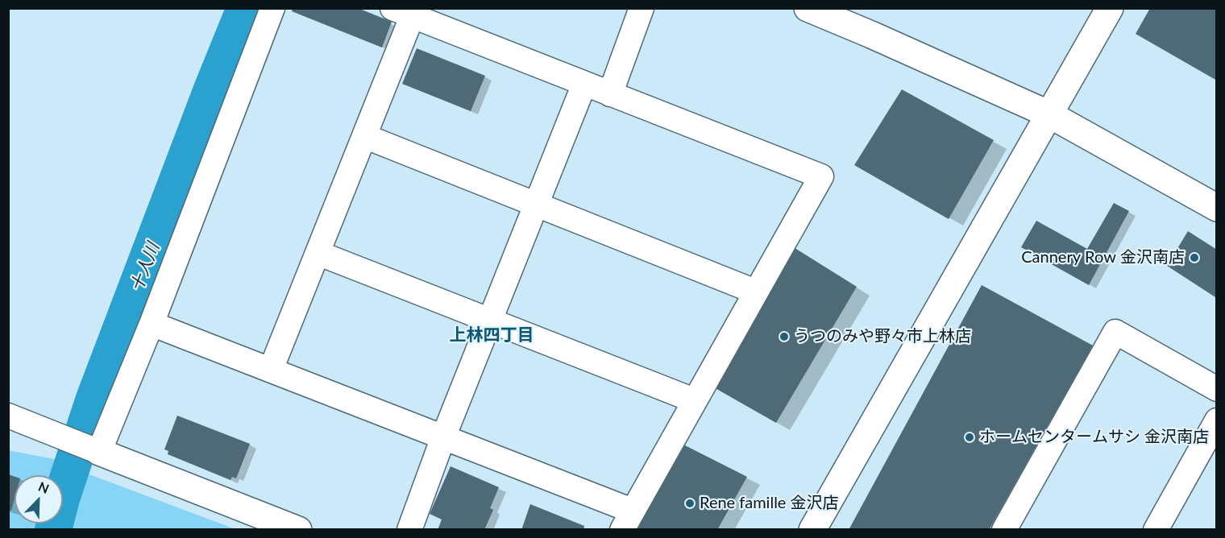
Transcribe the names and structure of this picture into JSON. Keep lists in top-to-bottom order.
{
  "districts": ["上林四丁目"],
  "water": ["十人川"],
  "places": [
    "Cannery Row 金沢南店",
    "うつのみや野々市上林店",
    "ホームセンタームサシ 金沢南店",
    "Rene famille 金沢店"
  ],
  "north": "top right"
}
